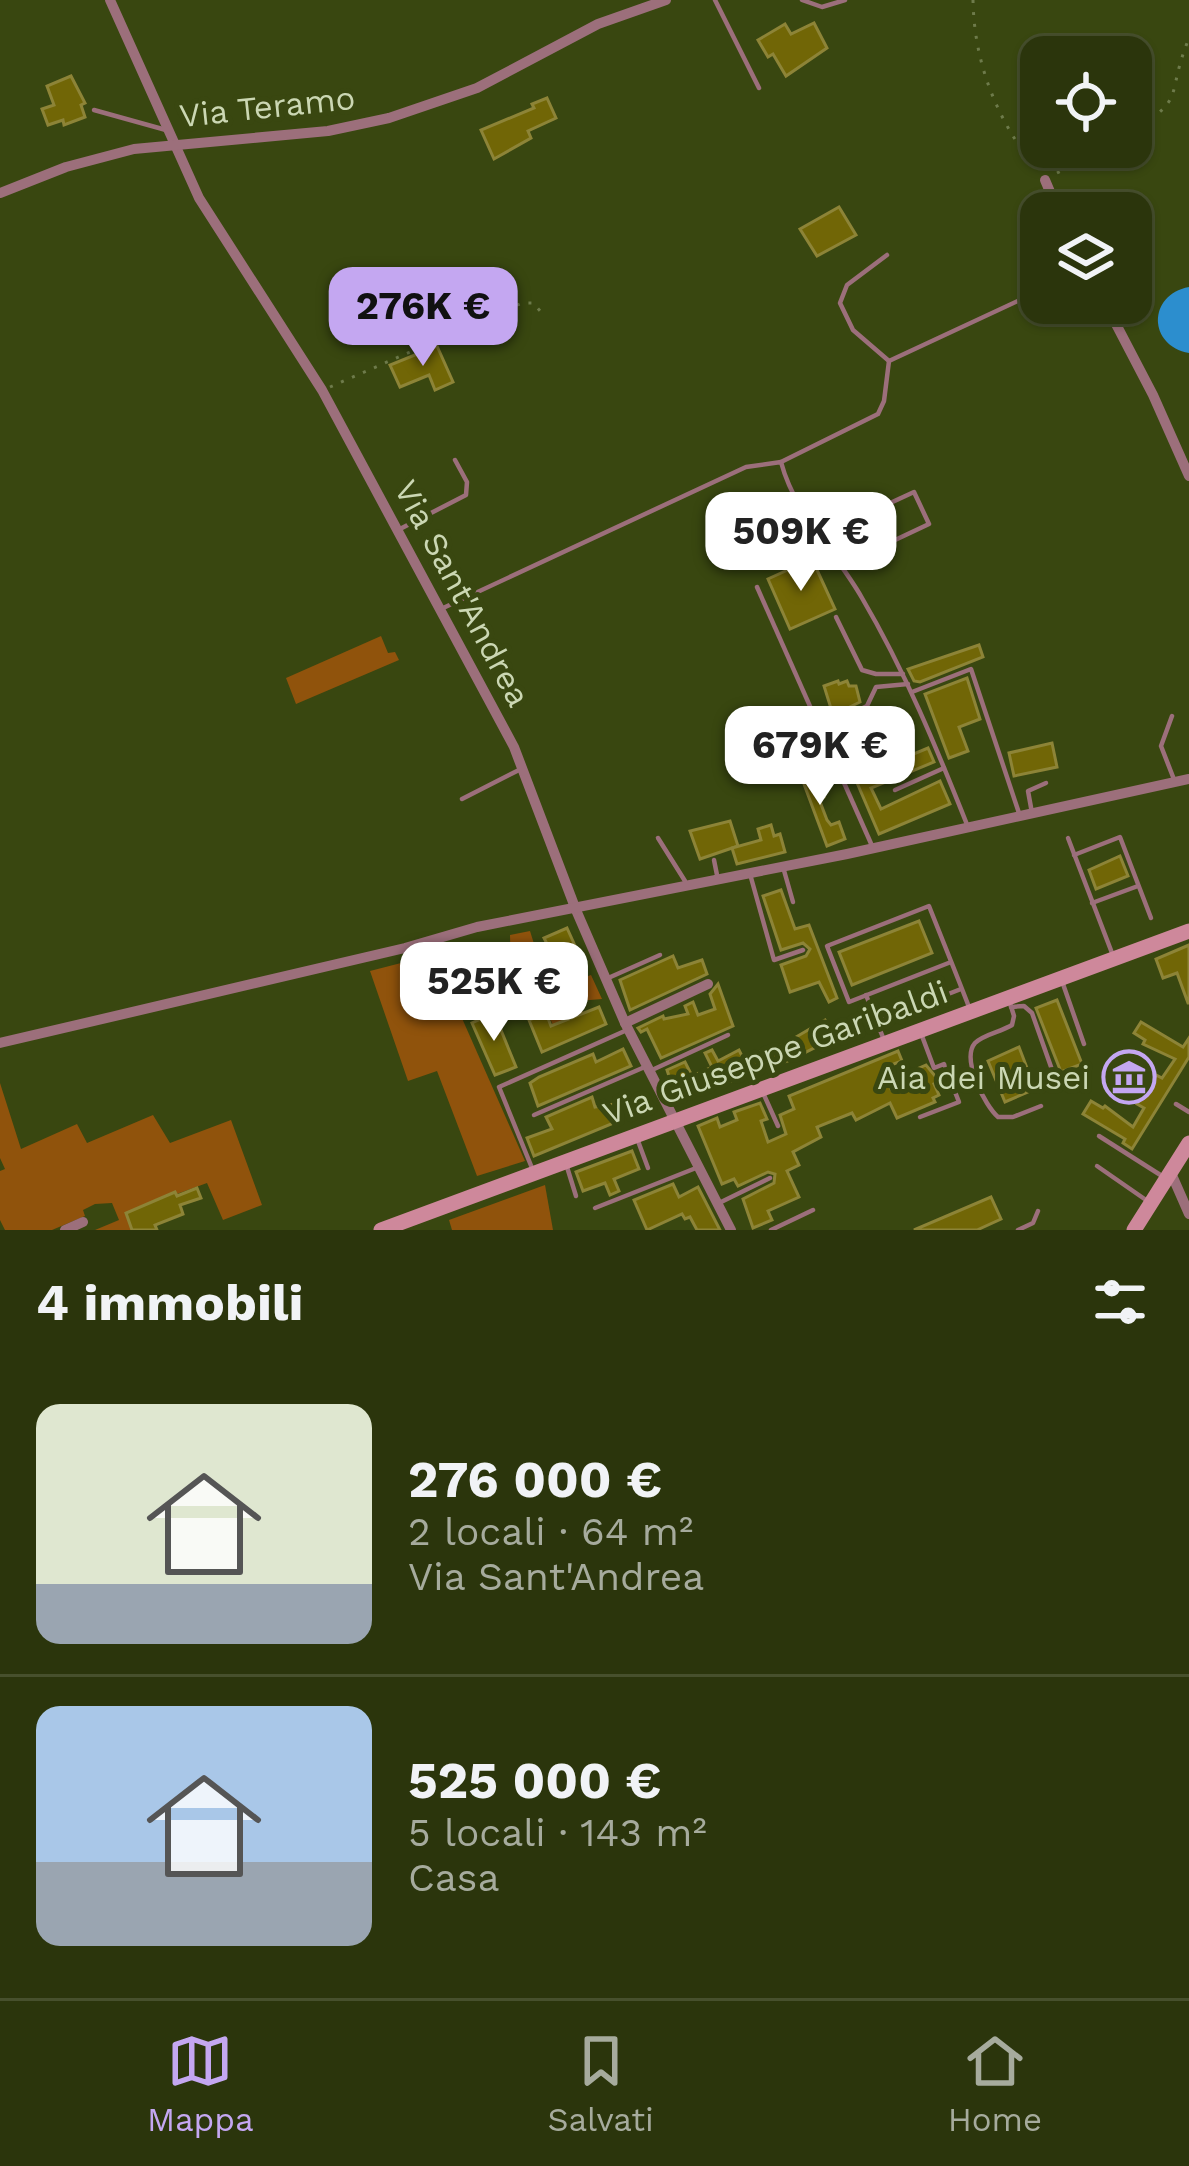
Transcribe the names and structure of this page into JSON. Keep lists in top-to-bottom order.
{
  "streets": {
    "street": ["Via Teramo", "Via Sant'Andrea", "Via Giuseppe Garibaldi"]
  },
  "crossings": [
    ["Via Teramo", "Via Sant'Andrea"],
    ["Via Sant'Andrea", "Via Giuseppe Garibaldi"]
  ],
  "places": {
    "museum": ["Aia dei Musei"]
  },
  "page": {
    "price": [
      "276K €",
      "509K €",
      "679K €",
      "525K €"
    ],
    "heading": "4 immobili",
    "list": [
      {
        "name": "276 000 €",
        "note": "2 locali · 64 m² · Via Sant'Andrea"
      },
      {
        "name": "525 000 €",
        "note": "5 locali · 143 m² · Casa"
      }
    ],
    "tabs": ["Mappa", "Salvati", "Home"]
  }
}
